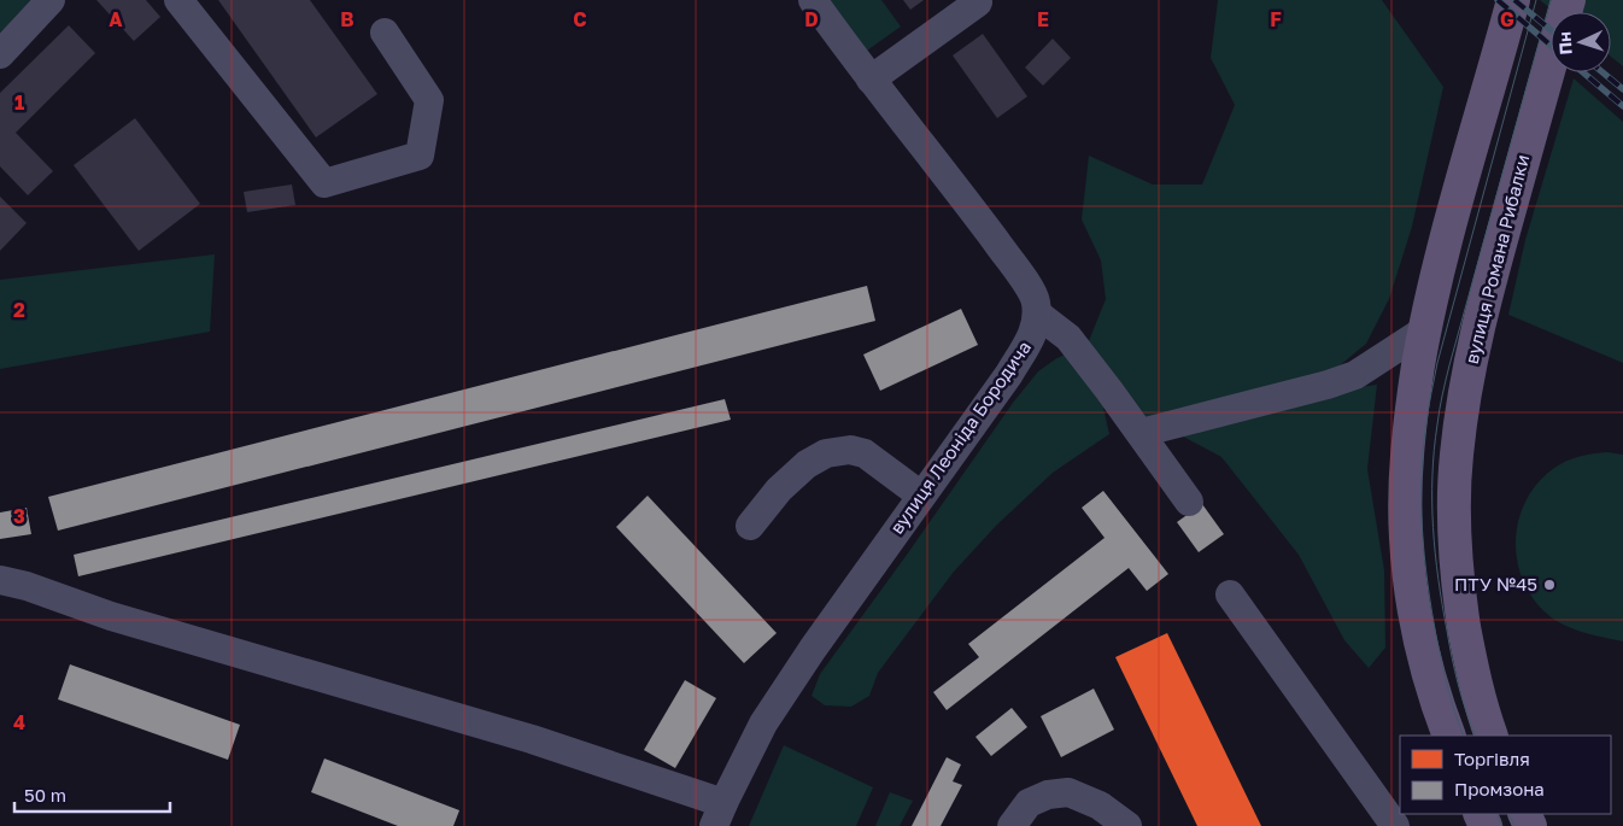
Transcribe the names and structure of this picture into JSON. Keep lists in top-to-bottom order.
{
  "streets": {
    "main road": ["вулиця Романа Рибалки"],
    "street": ["вулиця Леоніда Бородича"]
  },
  "places": ["ПТУ №45"],
  "legend": ["Торгівля", "Промзона"],
  "scale_bar": "50 m",
  "north": "left",
  "grid": {
    "columns": [
      "A",
      "B",
      "C",
      "D",
      "E",
      "F",
      "G"
    ],
    "rows": [
      "1",
      "2",
      "3",
      "4"
    ]
  }
}
